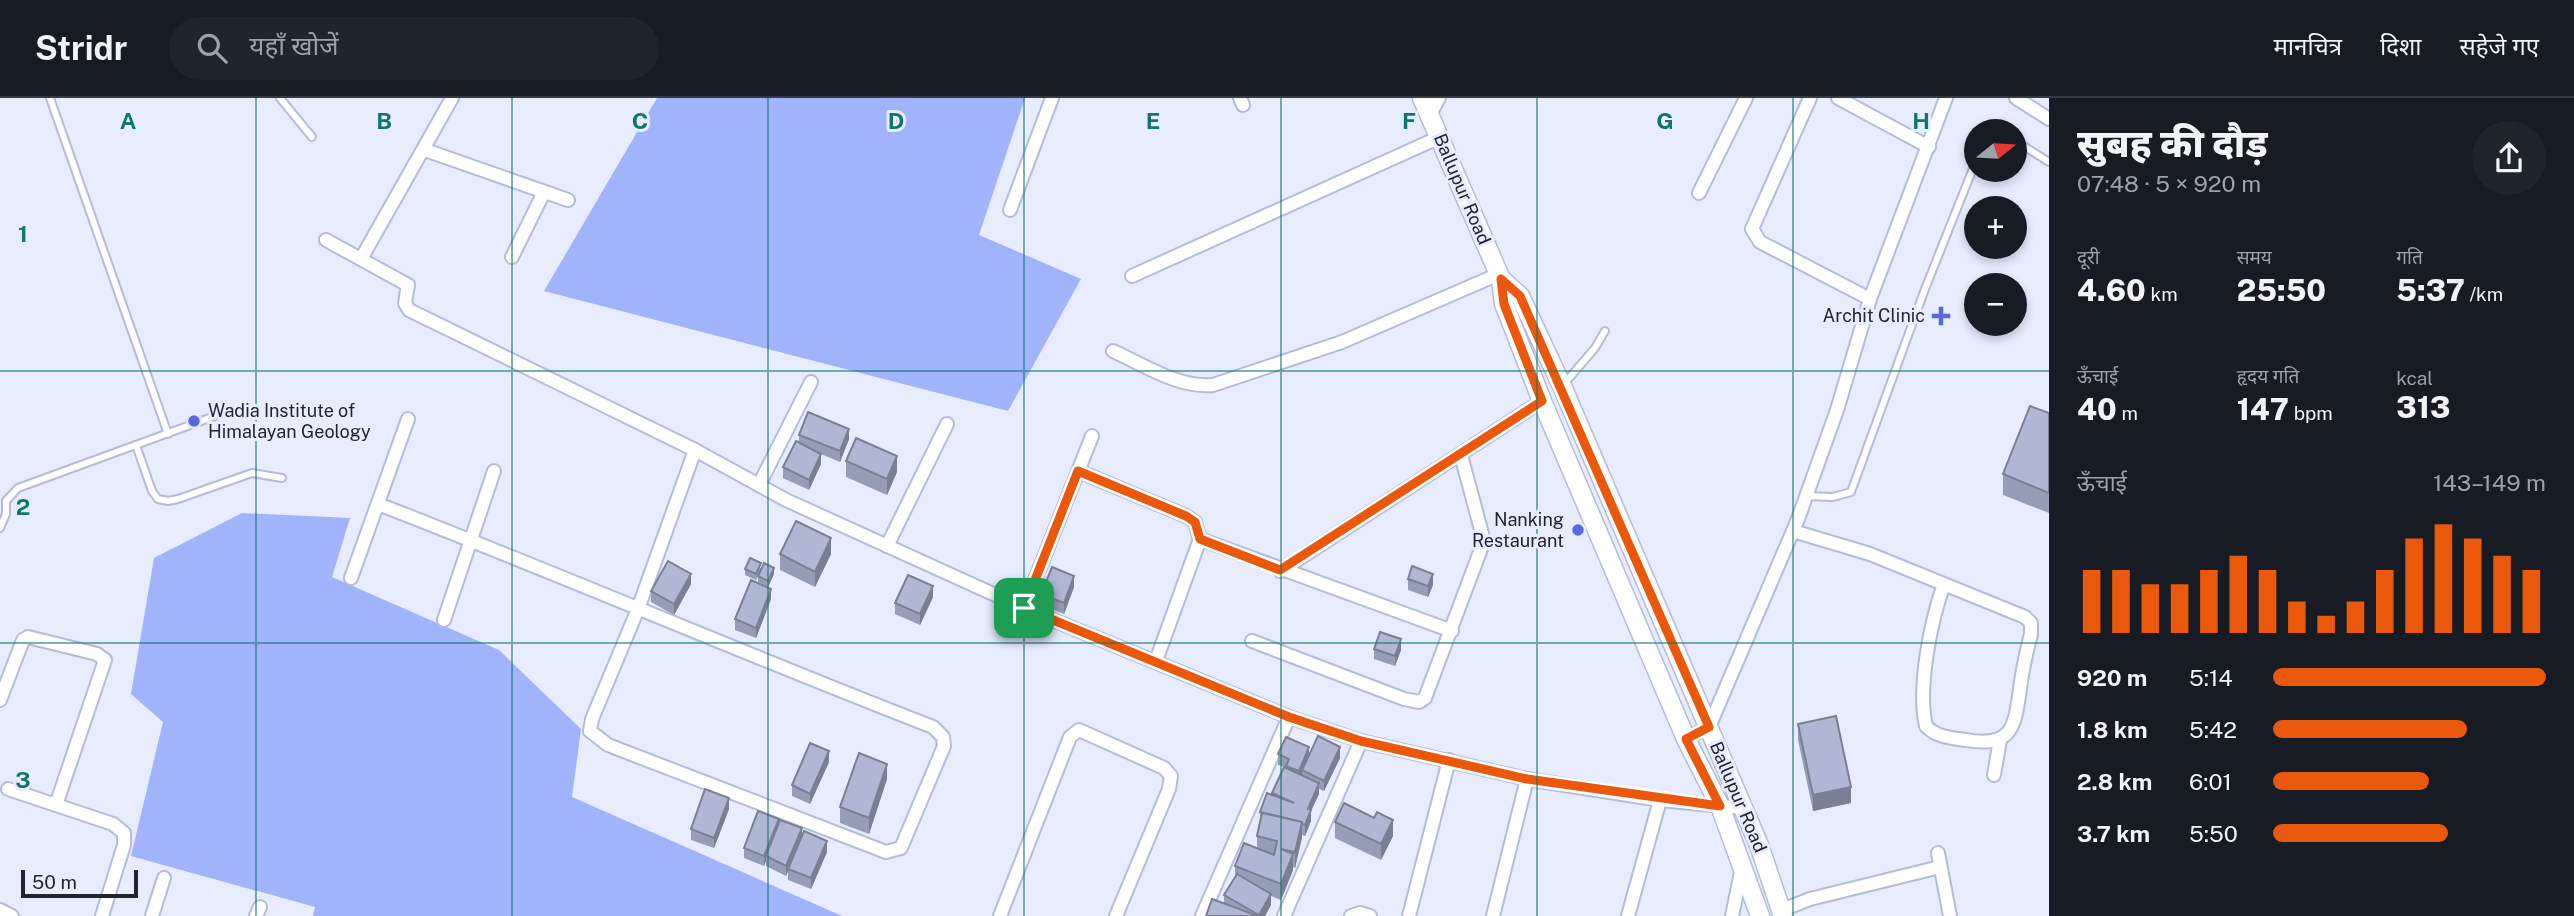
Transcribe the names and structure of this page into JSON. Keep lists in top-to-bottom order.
{
  "streets": {
    "main road": ["Ballupur Road"]
  },
  "places": {
    "health": ["Archit Clinic"],
    "other": ["Wadia Institute of Himalayan Geology", "Nanking Restaurant"]
  },
  "scale_bar": "50 m",
  "north": "right",
  "page": {
    "header": "Stridr",
    "search": "यहाँ खोजें",
    "nav": ["मानचित्र", "दिशा", "सहेजे गए"],
    "heading": ["सुबह की दौड़", "07:48 · 5 × 920 m"],
    "map_buttons": ["+", "−"],
    "stats": [
      ["दूरी", "4.60 km"],
      ["समय", "25:50"],
      ["गति", "5:37 /km"],
      ["ऊँचाई", "40 m"],
      ["हृदय गति", "147 bpm"],
      ["kcal", "313"]
    ],
    "chart": ["ऊँचाई", "143–149 m"],
    "list": [
      {
        "name": "920 m",
        "note": "5:14"
      },
      {
        "name": "1.8 km",
        "note": "5:42"
      },
      {
        "name": "2.8 km",
        "note": "6:01"
      },
      {
        "name": "3.7 km",
        "note": "5:50"
      }
    ],
    "scale": "50 m"
  },
  "grid": {
    "columns": [
      "A",
      "B",
      "C",
      "D",
      "E",
      "F",
      "G",
      "H"
    ],
    "rows": ["1", "2", "3"]
  }
}
